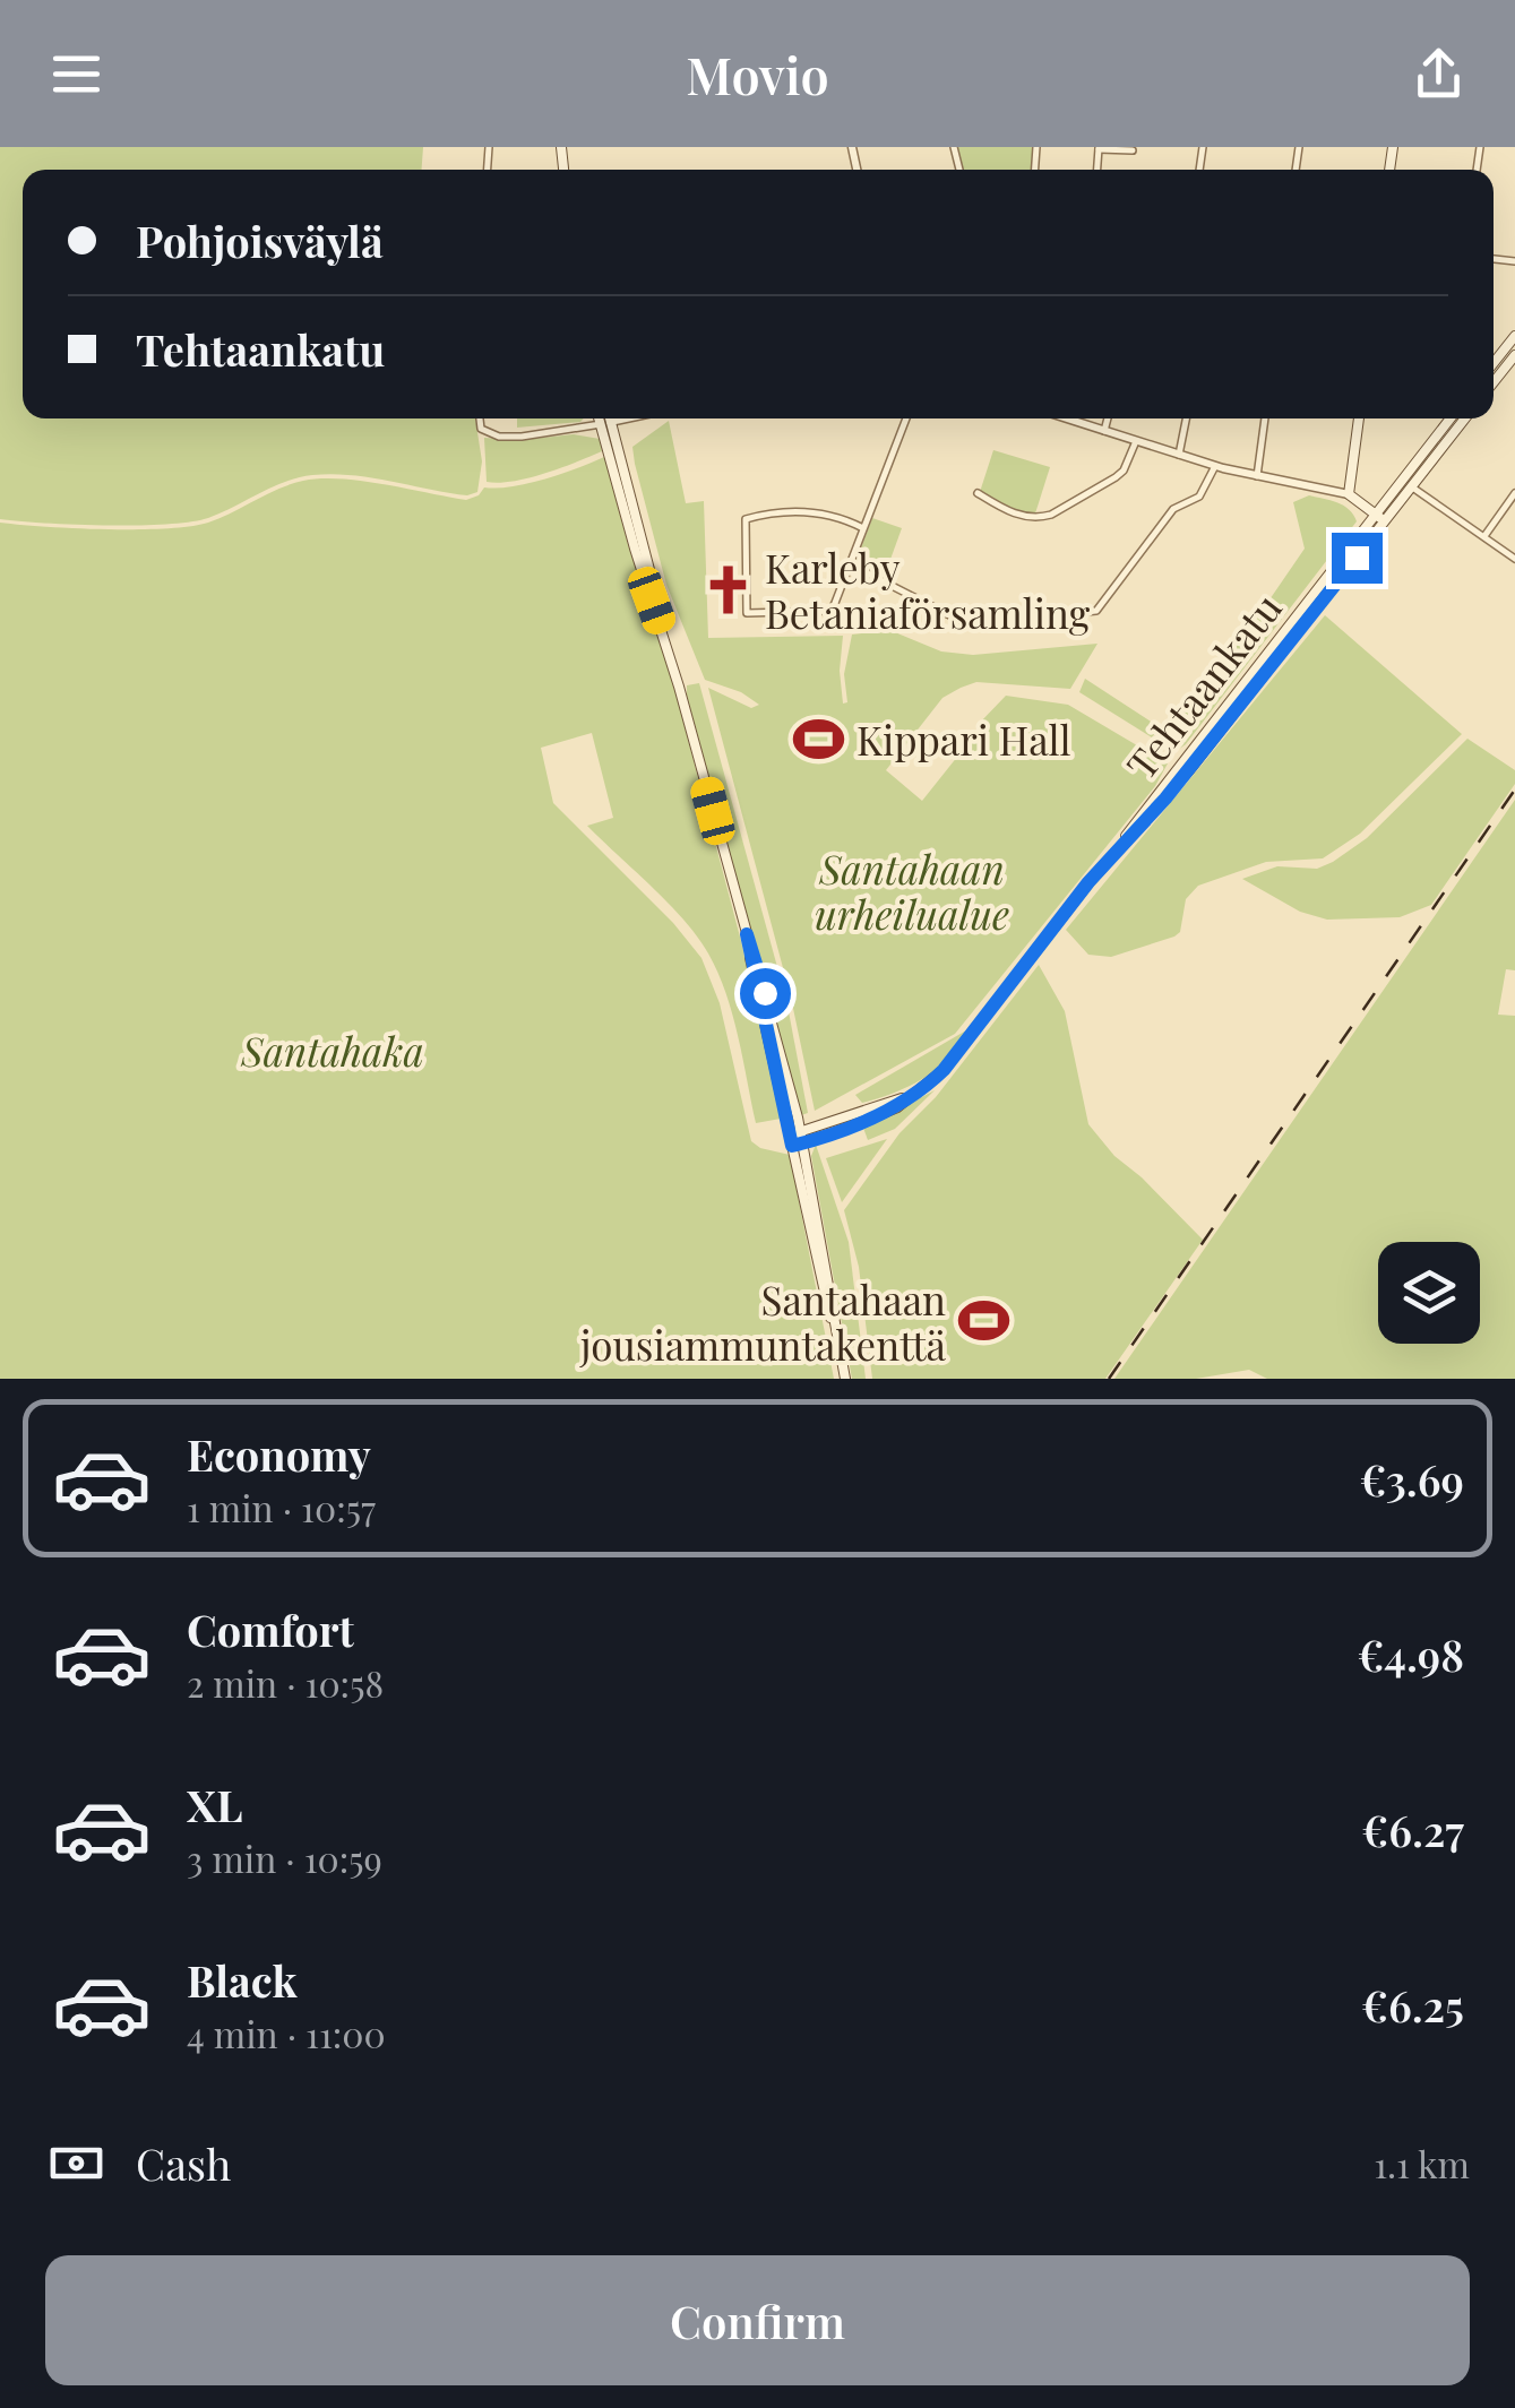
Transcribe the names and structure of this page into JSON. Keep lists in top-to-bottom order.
{
  "streets": {
    "main road": ["Tehtaankatu"]
  },
  "parks": ["Santahaan urheilualue", "Santahaka"],
  "places": {
    "church": ["Karleby Betaniaförsamling"],
    "sports": ["Kippari Hall", "Santahaan jousiammuntakenttä"]
  },
  "page": {
    "header": "Movio",
    "banner": ["Pohjoisväylä", "Tehtaankatu"],
    "list": [
      {
        "name": "Economy",
        "note": "1 min · 10:57",
        "value": "€3.69"
      },
      {
        "name": "Comfort",
        "note": "2 min · 10:58",
        "value": "€4.98"
      },
      {
        "name": "XL",
        "note": "3 min · 10:59",
        "value": "€6.27"
      },
      {
        "name": "Black",
        "note": "4 min · 11:00",
        "value": "€6.25"
      }
    ],
    "pay": ["Cash", "1.1 km"],
    "buttons": "Confirm"
  }
}
